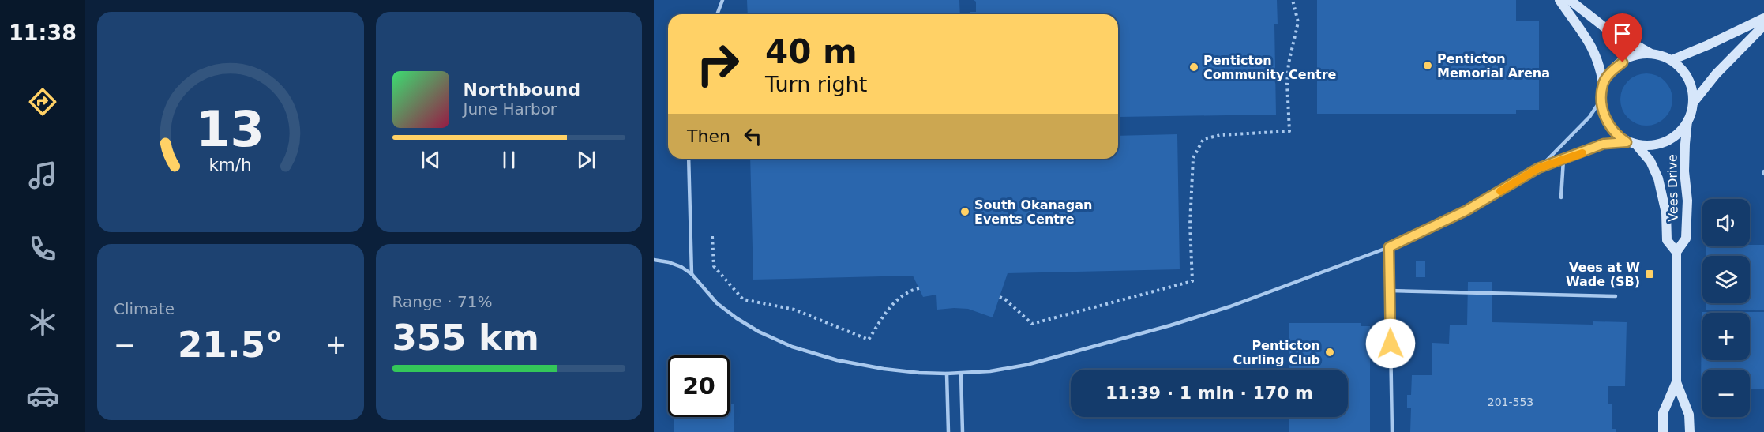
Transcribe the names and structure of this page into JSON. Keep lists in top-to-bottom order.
{
  "streets": {
    "street": ["Vees Drive"]
  },
  "places": {
    "other": [
      "Penticton Memorial Arena",
      "Penticton Community Centre",
      "South Okanagan Events Centre",
      "Penticton Curling Club"
    ],
    "transit": ["Vees at W Wade (SB)"]
  },
  "house_numbers": ["201-553"],
  "page": {
    "tabs": "11:38",
    "turn": ["40 m", "Turn right"],
    "song": ["Northbound", "June Harbor"],
    "then": "Then",
    "map_buttons": ["+", "−"],
    "tile": [
      "Climate",
      ["Range · 71%", "355 km"]
    ],
    "heat": ["−", "21.5°", "+"],
    "limit": "20",
    "trip": "11:39 · 1 min · 170 m",
    "gauge": ["13", "km/h"]
  }
}
